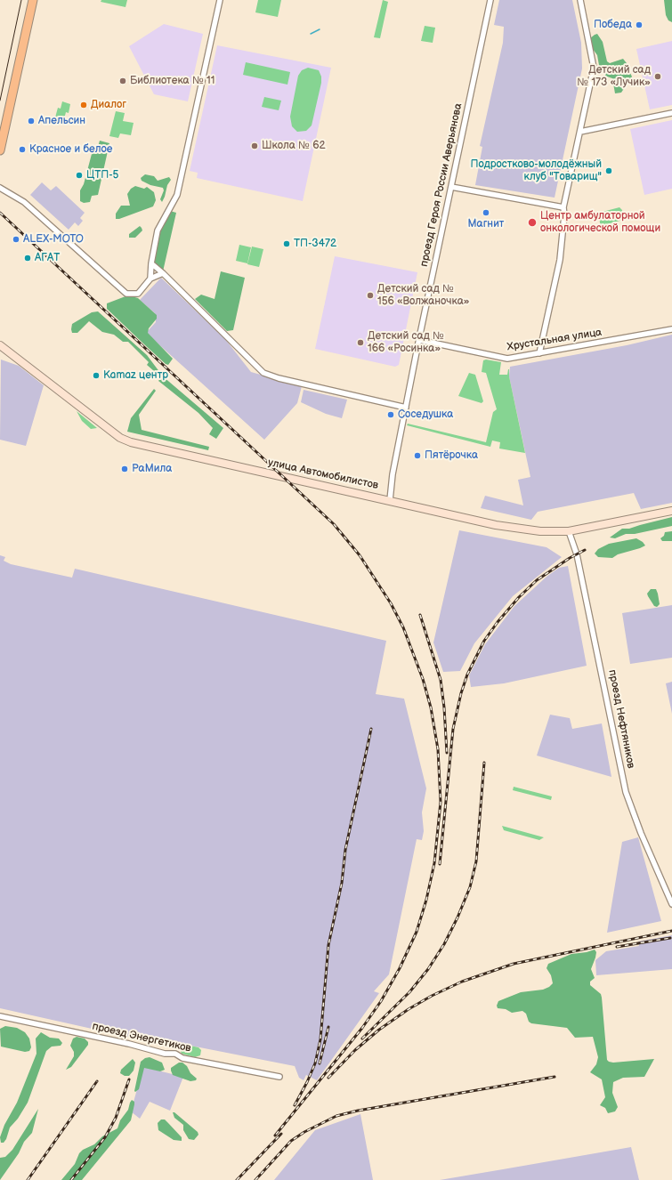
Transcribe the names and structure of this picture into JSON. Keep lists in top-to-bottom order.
{
  "streets": {
    "street": [
      "проезд Героя России Аверьянова",
      "Хрустальная улица",
      "улица Автомобилистов",
      "проезд Нефтяников",
      "проезд Энергетиков"
    ]
  },
  "crossings": [
    ["проезд Героя России Аверьянова", "Хрустальная улица"],
    ["проезд Героя России Аверьянова", "улица Автомобилистов"],
    ["улица Автомобилистов", "проезд Нефтяников"]
  ],
  "places": [
    "Победа",
    "Детский сад № 173 «Лучик»",
    "Библиотека № 11",
    "Диалог",
    "Апельсин",
    "Школа № 62",
    "Красное и белое",
    "Подростково-молодёжный клуб \"Товарищ\"",
    "ЦТП-5",
    "Магнит",
    "Центр амбулаторной онкологической помощи",
    "ALEX-MOTO",
    "ТП-3472",
    "АГАТ",
    "Детский сад № 156 «Волжаночка»",
    "Детский сад № 166 «Росинка»",
    "Kamaz центр",
    "Соседушка",
    "Пятёрочка",
    "РаМила"
  ]
}
